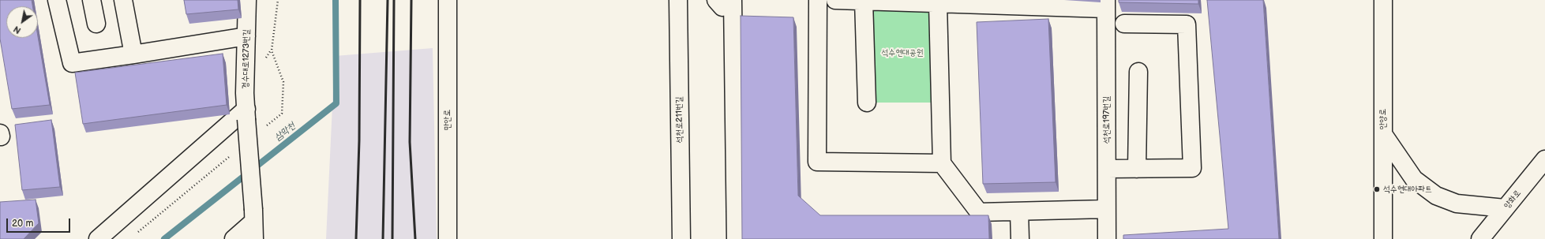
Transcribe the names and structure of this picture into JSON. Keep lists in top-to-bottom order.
{
  "streets": {
    "street": [
      "경수대로1273번길",
      "안양로",
      "만안로",
      "석천로211번길",
      "석천로197번길",
      "양화로"
    ]
  },
  "water": ["삼막천"],
  "parks": ["석수현대공원"],
  "places": ["석수현대아파트"],
  "scale_bar": "20 m",
  "north": "bottom left"
}
